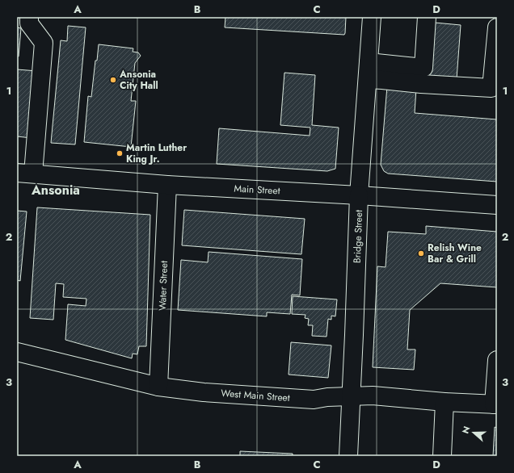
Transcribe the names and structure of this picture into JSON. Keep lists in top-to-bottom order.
{
  "streets": {
    "street": [
      "Main Street",
      "Bridge Street",
      "Water Street",
      "West Main Street"
    ]
  },
  "crossings": [
    ["Main Street", "Bridge Street"],
    ["Main Street", "Water Street"],
    ["Bridge Street", "West Main Street"],
    ["Water Street", "West Main Street"]
  ],
  "districts": ["Ansonia"],
  "places": ["Ansonia City Hall", "Martin Luther King Jr.", "Relish Wine Bar & Grill"],
  "north": "left",
  "grid": {
    "columns": [
      "A",
      "B",
      "C",
      "D"
    ],
    "rows": ["1", "2", "3"]
  }
}
